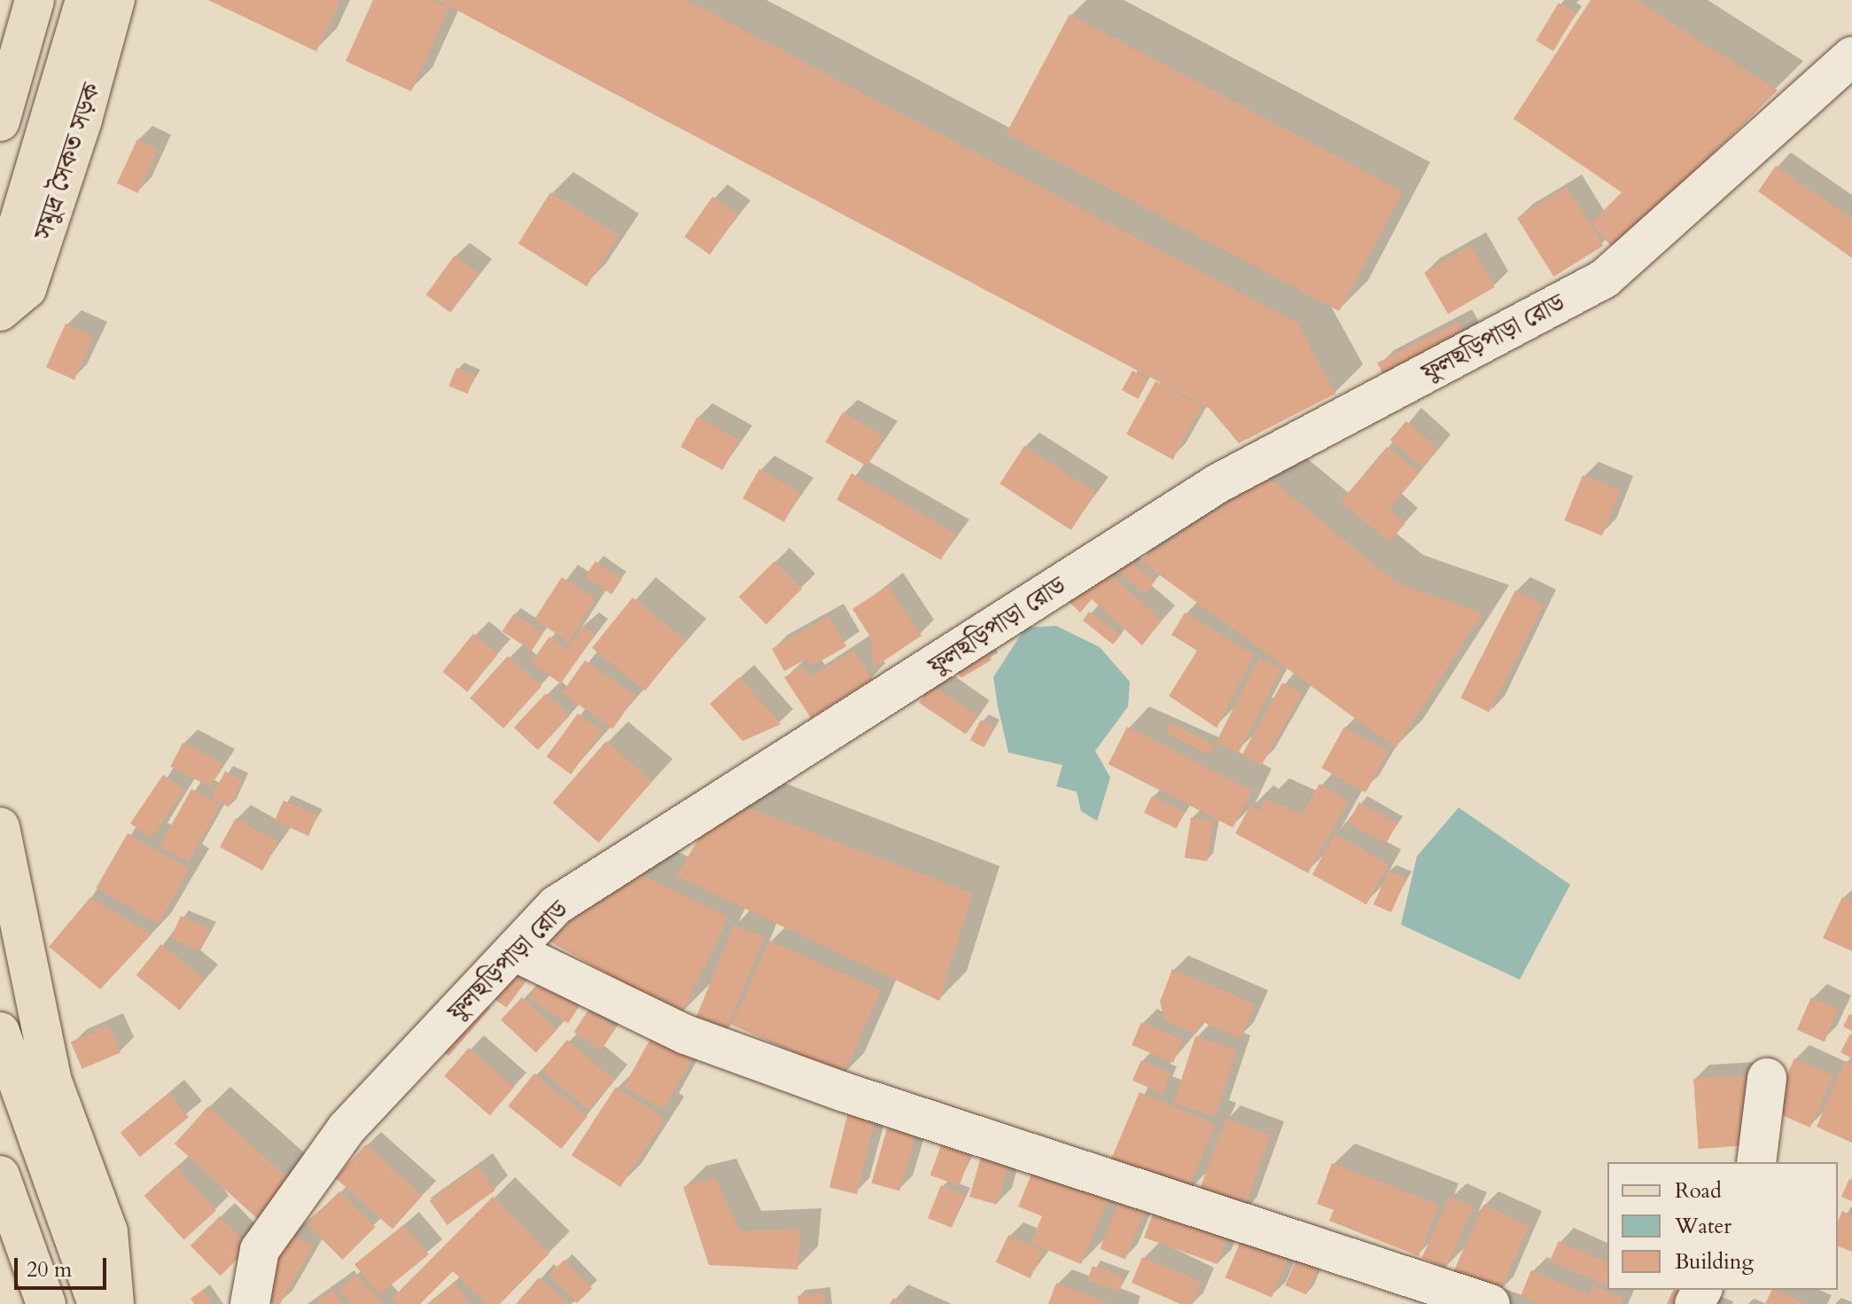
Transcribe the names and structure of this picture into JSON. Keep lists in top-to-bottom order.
{
  "streets": {
    "main road": ["সমুদ্র সৈকত সড়ক"],
    "street": ["ফুলছড়িপাড়া রোড"]
  },
  "legend": ["Road", "Water", "Building"],
  "scale_bar": "20 m"
}
